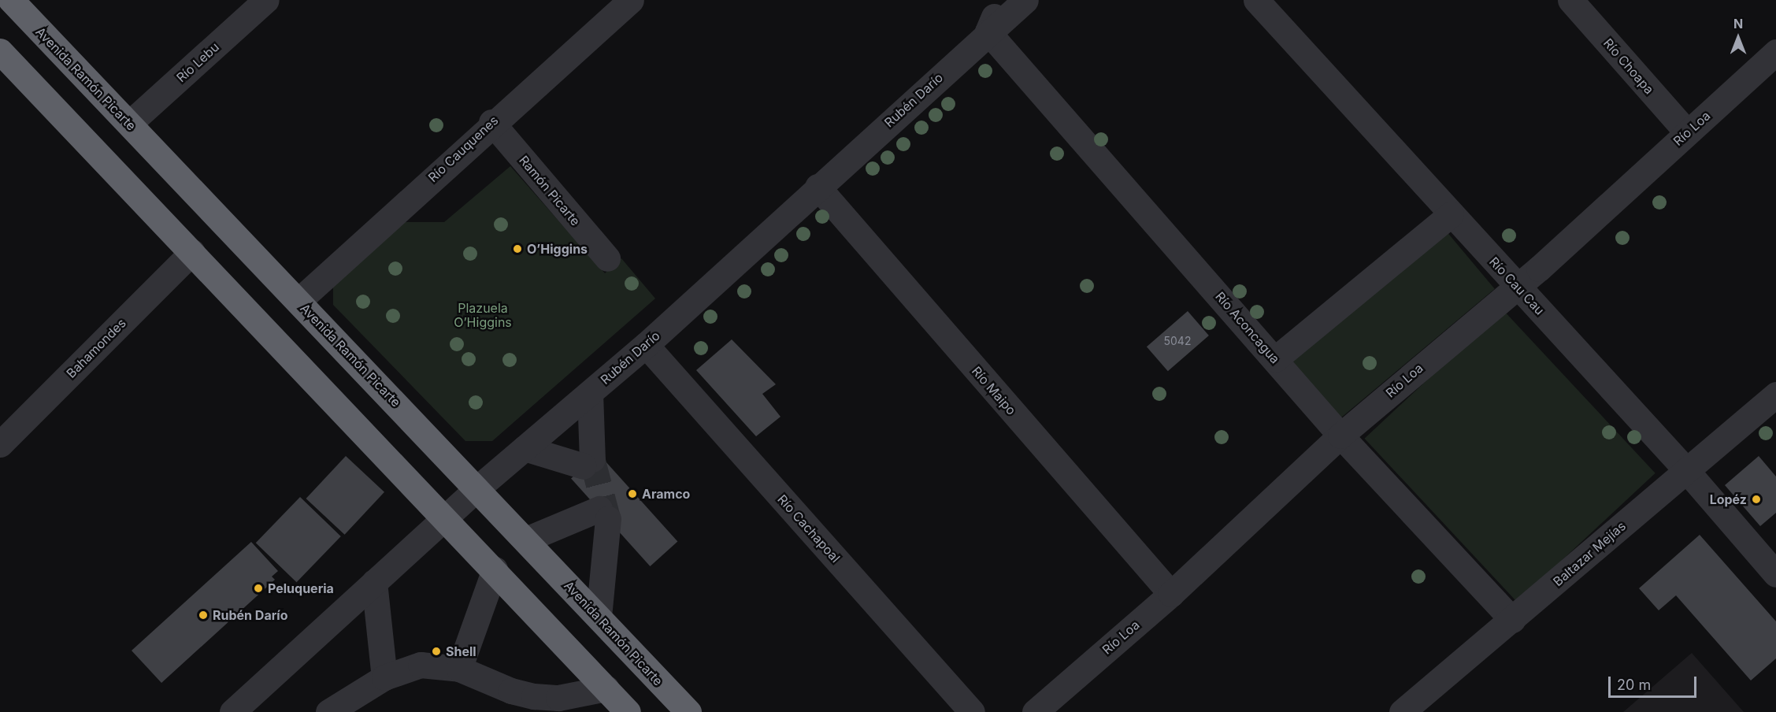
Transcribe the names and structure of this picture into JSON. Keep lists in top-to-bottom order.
{
  "streets": {
    "highway": ["Avenida Ramón Picarte"],
    "street": [
      "Río Lebu",
      "Río Choapa",
      "Rubén Darío",
      "Río Loa",
      "Río Cauquenes",
      "Ramón Picarte",
      "Río Cau Cau",
      "Río Aconcagua",
      "Bahamondes",
      "Río Maipo",
      "Río Cachapoal",
      "Baltazar Mejías"
    ]
  },
  "crossings": [
    ["Río Lebu", "Avenida Ramón Picarte"],
    ["Río Choapa", "Río Loa"],
    ["Avenida Ramón Picarte", "Rubén Darío"],
    ["Avenida Ramón Picarte", "Río Cauquenes"],
    ["Rubén Darío", "Río Aconcagua"],
    ["Rubén Darío", "Río Maipo"],
    ["Rubén Darío", "Río Cachapoal"],
    ["Río Loa", "Río Cau Cau"],
    ["Río Loa", "Río Aconcagua"],
    ["Río Loa", "Río Maipo"],
    ["Río Cauquenes", "Ramón Picarte"],
    ["Río Cau Cau", "Baltazar Mejías"],
    ["Río Aconcagua", "Baltazar Mejías"]
  ],
  "parks": ["Plazuela O’Higgins"],
  "places": [
    "O’Higgins",
    "Aramco",
    "Lopéz",
    "Peluqueria",
    "Rubén Darío",
    "Shell"
  ],
  "house_numbers": ["5042"],
  "scale_bar": "20 m",
  "north": "top"
}
